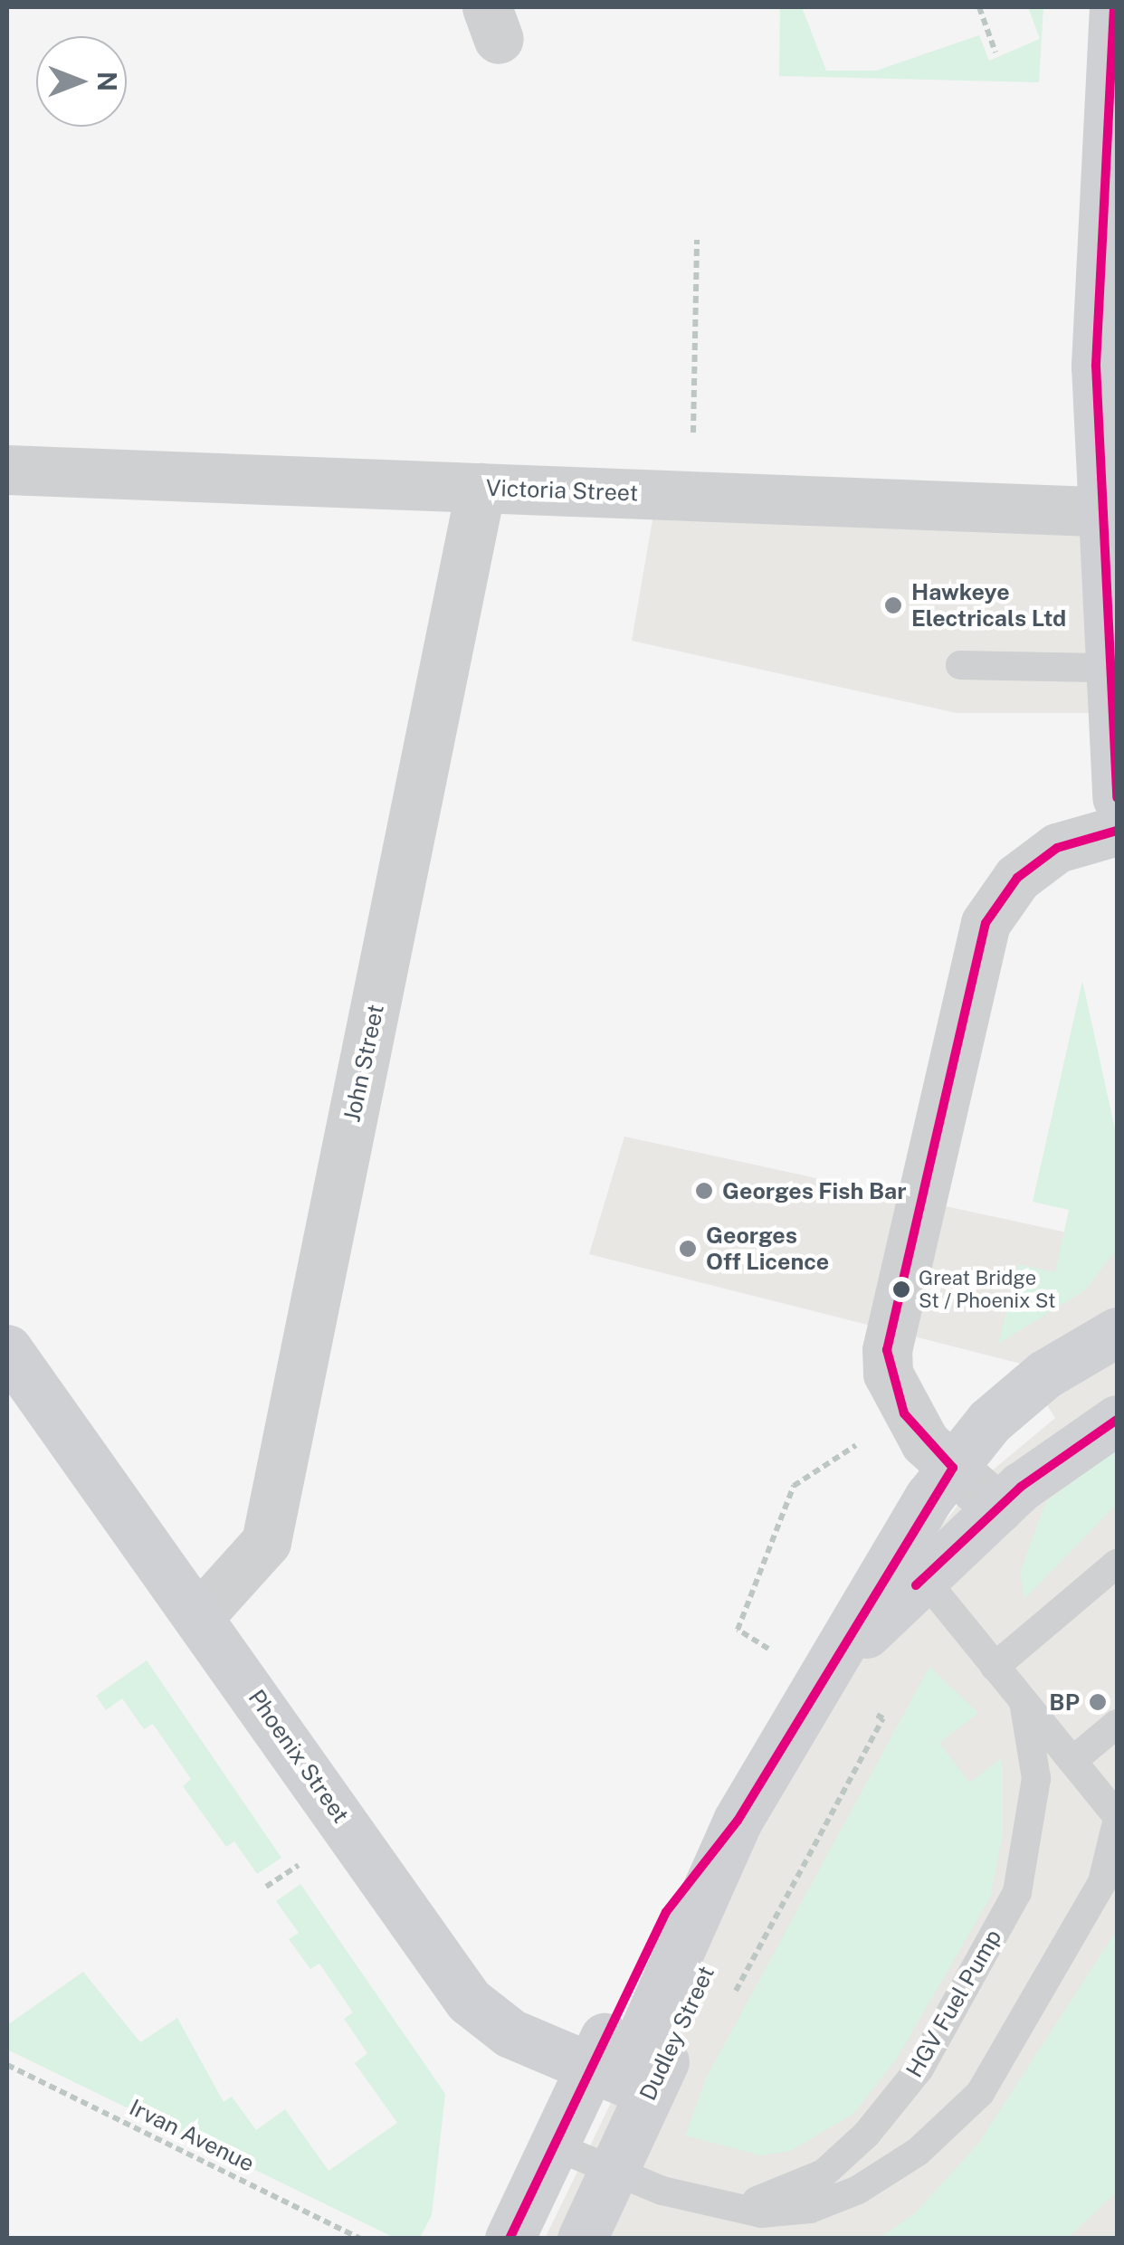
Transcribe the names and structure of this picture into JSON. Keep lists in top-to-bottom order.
{
  "streets": {
    "main road": ["Phoenix Street", "Dudley Street"],
    "street": ["Victoria Street", "John Street"],
    "lane": ["HGV Fuel Pump"],
    "path": ["Irvan Avenue"]
  },
  "crossings": [
    ["Victoria Street", "John Street"],
    ["John Street", "Phoenix Street"],
    ["Phoenix Street", "Dudley Street"]
  ],
  "places": [
    "Hawkeye Electricals Ltd",
    "Georges Fish Bar",
    "Georges Off Licence",
    "Great Bridge St / Phoenix St",
    "BP"
  ],
  "north": "right"
}
